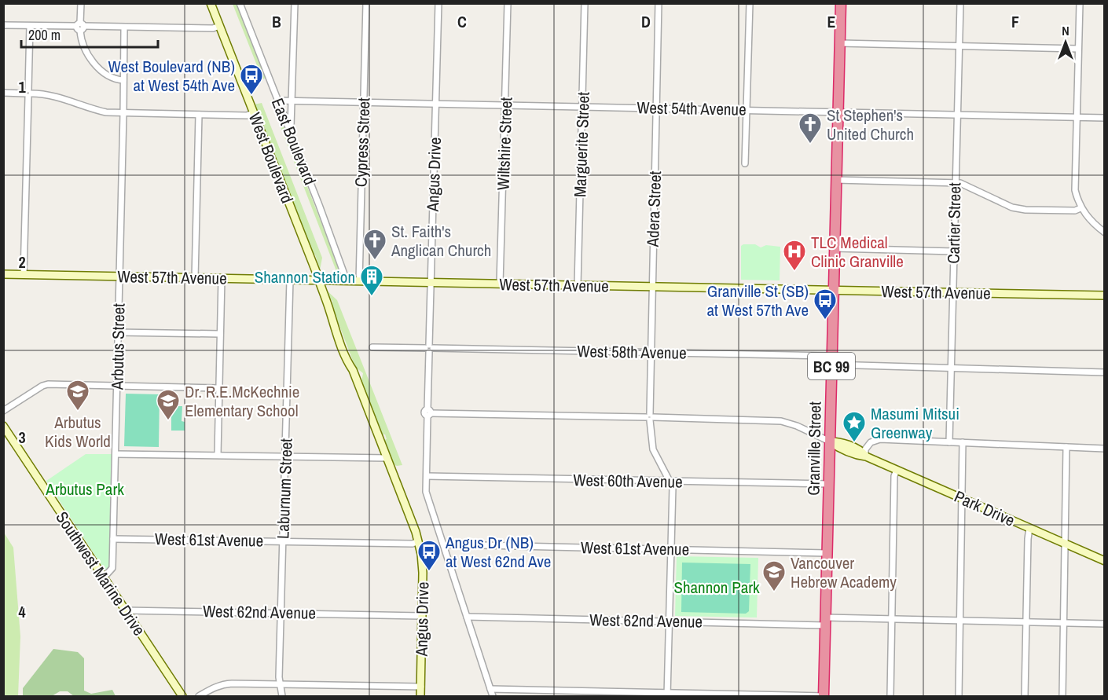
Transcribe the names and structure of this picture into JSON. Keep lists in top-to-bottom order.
{
  "streets": {
    "highway": ["BC 99", "Granville Street"],
    "street": [
      "West 54th Avenue",
      "East Boulevard",
      "Cypress Street",
      "Wiltshire Street",
      "Marguerite Street",
      "West Boulevard",
      "Angus Drive",
      "Adera Street",
      "Cartier Street",
      "West 57th Avenue",
      "Arbutus Street",
      "West 58th Avenue",
      "West 60th Avenue",
      "Laburnum Street",
      "Park Drive",
      "West 61st Avenue",
      "Southwest Marine Drive",
      "West 62nd Avenue"
    ]
  },
  "crossings": [
    ["West 54th Avenue", "East Boulevard"],
    ["West 54th Avenue", "Cypress Street"],
    ["West 54th Avenue", "Wiltshire Street"],
    ["West 54th Avenue", "Marguerite Street"],
    ["West 54th Avenue", "Angus Drive"],
    ["West 54th Avenue", "Adera Street"],
    ["West 54th Avenue", "Cartier Street"],
    ["West 54th Avenue", "Granville Street"],
    ["East Boulevard", "West 57th Avenue"],
    ["Cypress Street", "West 57th Avenue"],
    ["Wiltshire Street", "West 57th Avenue"],
    ["Marguerite Street", "West 57th Avenue"],
    ["West Boulevard", "Angus Drive"],
    ["West Boulevard", "West 57th Avenue"],
    ["West Boulevard", "West 61st Avenue"],
    ["Angus Drive", "West 57th Avenue"],
    ["Angus Drive", "West 58th Avenue"],
    ["Angus Drive", "West 60th Avenue"],
    ["Angus Drive", "West 61st Avenue"],
    ["Angus Drive", "West 62nd Avenue"],
    ["Adera Street", "West 57th Avenue"],
    ["Adera Street", "West 58th Avenue"],
    ["Adera Street", "West 60th Avenue"],
    ["Adera Street", "West 61st Avenue"],
    ["Adera Street", "West 62nd Avenue"],
    ["Cartier Street", "West 57th Avenue"],
    ["Cartier Street", "West 58th Avenue"],
    ["West 57th Avenue", "Arbutus Street"],
    ["West 57th Avenue", "Granville Street"],
    ["West 57th Avenue", "Laburnum Street"],
    ["Arbutus Street", "West 61st Avenue"],
    ["Arbutus Street", "Southwest Marine Drive"],
    ["West 58th Avenue", "Granville Street"],
    ["Granville Street", "West 60th Avenue"],
    ["Granville Street", "Park Drive"],
    ["Granville Street", "West 61st Avenue"],
    ["Granville Street", "West 62nd Avenue"],
    ["Laburnum Street", "West 61st Avenue"],
    ["Laburnum Street", "West 62nd Avenue"],
    ["Southwest Marine Drive", "West 62nd Avenue"]
  ],
  "parks": ["Arbutus Park", "Shannon Park"],
  "places": {
    "bus stop": ["West Boulevard (NB) at West 54th Ave", "Granville St (SB) at West 57th Ave", "Angus Dr (NB) at West 62nd Ave"],
    "church": ["St Stephen's United Church", "St. Faith's Anglican Church"],
    "hospital": ["TLC Medical Clinic Granville"],
    "building": ["Shannon Station"],
    "school or university": ["Arbutus Kids World", "Dr. R.E.McKechnie Elementary School", "Vancouver Hebrew Academy"],
    "place": ["Masumi Mitsui Greenway"]
  },
  "scale_bar": "200 m",
  "north": "top",
  "grid": {
    "columns": [
      "B",
      "C",
      "D",
      "E",
      "F"
    ],
    "rows": [
      "1",
      "2",
      "3",
      "4"
    ]
  }
}
